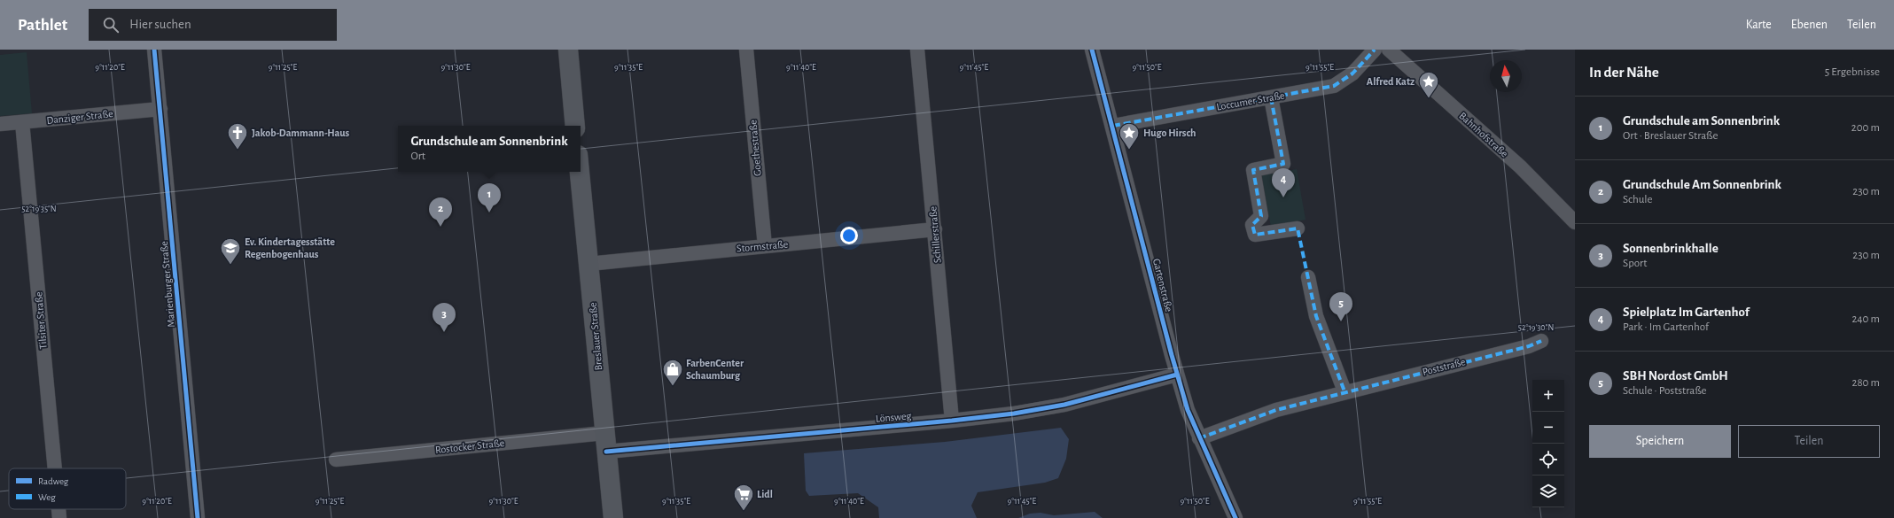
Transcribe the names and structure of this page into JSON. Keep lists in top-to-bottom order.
{
  "streets": {
    "main road": ["Breslauer Straße"],
    "street": [
      "Loccumer Straße",
      "Danziger Straße",
      "Bahnhofstraße",
      "Goethestraße",
      "Schillerstraße",
      "Stormstraße",
      "Marienburger Straße",
      "Gartenstraße",
      "Tilsiter Straße",
      "Poststraße",
      "Lönsweg",
      "Rostocker Straße"
    ]
  },
  "crossings": [
    ["Loccumer Straße", "Gartenstraße"],
    ["Danziger Straße", "Marienburger Straße"],
    ["Danziger Straße", "Tilsiter Straße"],
    ["Goethestraße", "Stormstraße"],
    ["Schillerstraße", "Stormstraße"],
    ["Schillerstraße", "Lönsweg"],
    ["Stormstraße", "Breslauer Straße"],
    ["Gartenstraße", "Poststraße"],
    ["Gartenstraße", "Lönsweg"],
    ["Breslauer Straße", "Lönsweg"],
    ["Breslauer Straße", "Rostocker Straße"],
    ["Lönsweg", "Rostocker Straße"]
  ],
  "places": {
    "place": ["Alfred Katz", "Hugo Hirsch"],
    "church": ["Jakob-Dammann-Haus"],
    "school or university": ["Ev. Kindertagesstätte Regenbogenhaus"],
    "shop": ["FarbenCenter Schaumburg"],
    "supermarket": ["Lidl"]
  },
  "legend": ["Radweg", "Weg"],
  "north": "top",
  "page": {
    "header": "Pathlet",
    "search": "Hier suchen",
    "nav": ["Karte", "Ebenen", "Teilen"],
    "heading": ["In der Nähe", "5 Ergebnisse"],
    "list": [
      {
        "mark": "1",
        "name": "Grundschule am Sonnenbrink",
        "note": "Ort · Breslauer Straße",
        "value": "200 m"
      },
      {
        "mark": "2",
        "name": "Grundschule Am Sonnenbrink",
        "note": "Schule",
        "value": "230 m"
      },
      {
        "mark": "3",
        "name": "Sonnenbrinkhalle",
        "note": "Sport",
        "value": "230 m"
      },
      {
        "mark": "4",
        "name": "Spielplatz Im Gartenhof",
        "note": "Park · Im Gartenhof",
        "value": "240 m"
      },
      {
        "mark": "5",
        "name": "SBH Nordost GmbH",
        "note": "Schule · Poststraße",
        "value": "280 m"
      }
    ],
    "popup": ["Grundschule am Sonnenbrink", "Ort"],
    "pins": [
      "4",
      "1",
      "2",
      "5",
      "3"
    ],
    "map_buttons": ["+", "−"],
    "buttons": ["Speichern", "Teilen"]
  },
  "coordinates": [
    "9°11'20\"E",
    "9°11'25\"E",
    "9°11'30\"E",
    "9°11'35\"E",
    "9°11'40\"E",
    "9°11'45\"E",
    "9°11'50\"E",
    "9°11'55\"E",
    "52°19'35\"N",
    "52°19'30\"N"
  ]
}
